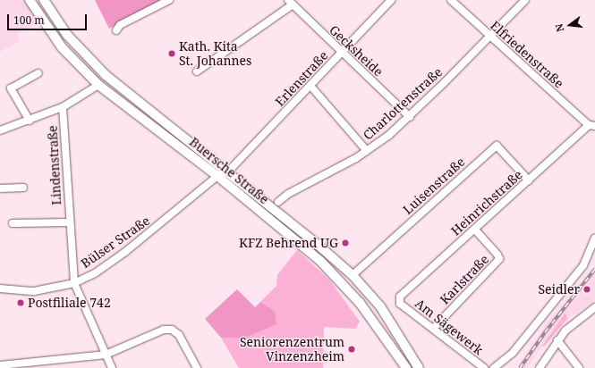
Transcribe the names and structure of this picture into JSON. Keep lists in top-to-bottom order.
{
  "streets": {
    "main road": ["Buersche Straße"],
    "street": [
      "Gecksheide",
      "Elfriedenstraße",
      "Erlenstraße",
      "Charlottenstraße",
      "Lindenstraße",
      "Luisenstraße",
      "Heinrichstraße",
      "Bülser Straße",
      "Karlstraße",
      "Am Sägewerk"
    ]
  },
  "crossings": [
    ["Gecksheide", "Erlenstraße"],
    ["Gecksheide", "Charlottenstraße"],
    ["Elfriedenstraße", "Charlottenstraße"],
    ["Elfriedenstraße", "Heinrichstraße"],
    ["Erlenstraße", "Buersche Straße"],
    ["Erlenstraße", "Bülser Straße"],
    ["Lindenstraße", "Bülser Straße"],
    ["Buersche Straße", "Luisenstraße"],
    ["Buersche Straße", "Bülser Straße"],
    ["Luisenstraße", "Heinrichstraße"],
    ["Heinrichstraße", "Karlstraße"],
    ["Heinrichstraße", "Am Sägewerk"],
    ["Karlstraße", "Am Sägewerk"]
  ],
  "places": [
    "Kath. Kita St. Johannes",
    "KFZ Behrend UG",
    "Seidler",
    "Postfiliale 742",
    "Seniorenzentrum Vinzenzheim"
  ],
  "scale_bar": "100 m",
  "north": "left"
}
